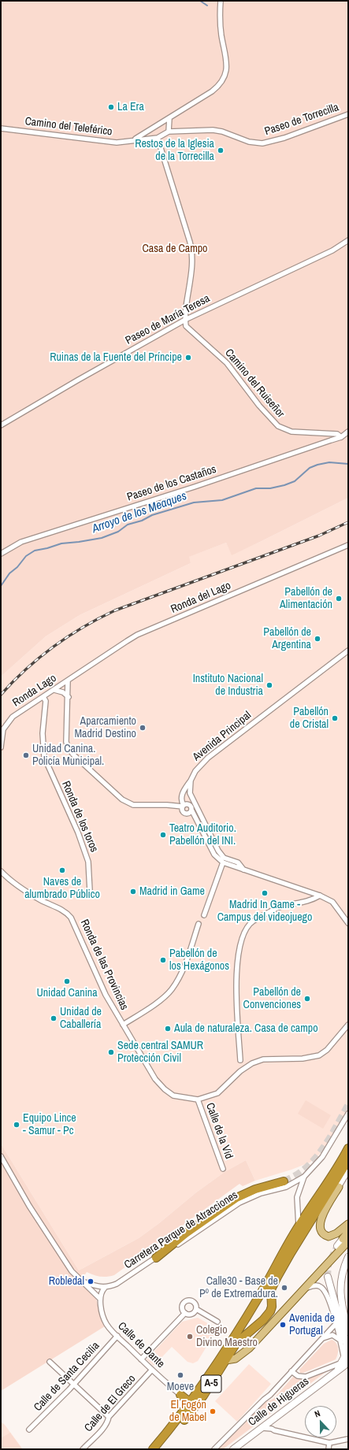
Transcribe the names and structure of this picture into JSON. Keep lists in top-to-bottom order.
{
  "streets": {
    "highway": ["A-5"],
    "main road": ["Calle de Higueras"],
    "street": [
      "Paseo de Torrecilla",
      "Camino del Teleférico",
      "Paseo de María Teresa",
      "Camino del Ruiseñor",
      "Paseo de los Castaños",
      "Ronda del Lago",
      "Ronda Lago",
      "Avenida Principal",
      "Ronda de los toros",
      "Ronda de las Provincias",
      "Calle de la Vid",
      "Carretera Parque de Atracciones",
      "Calle de Dante",
      "Calle de Santa Cecilia",
      "Calle de El Greco"
    ]
  },
  "crossings": [
    ["Paseo de María Teresa", "Camino del Ruiseñor"],
    ["Camino del Ruiseñor", "Paseo de los Castaños"],
    ["Ronda del Lago", "Ronda Lago"],
    ["Ronda Lago", "Ronda de los toros"],
    ["Ronda de las Provincias", "Calle de la Vid"],
    ["Calle de Dante", "Calle de Santa Cecilia"],
    ["Calle de Dante", "Calle de El Greco"]
  ],
  "water": ["Arroyo de los Meaques"],
  "parks": ["Casa de Campo"],
  "places": [
    "La Era",
    "Restos de la Iglesia de la Torrecilla",
    "Ruinas de la Fuente del Príncipe",
    "Pabellón de Alimentación",
    "Pabellón de Argentina",
    "Instituto Nacional de Industria",
    "Pabellón de Cristal",
    "Aparcamiento Madrid Destino",
    "Unidad Canina. Policía Municipal.",
    "Teatro Auditorio. Pabellón del INI.",
    "Naves de alumbrado Público",
    "Madrid in Game",
    "Madrid In Game - Campus del videojuego",
    "Pabellón de los Hexágonos",
    "Unidad Canina",
    "Pabellón de Convenciones",
    "Unidad de Caballería",
    "Aula de naturaleza. Casa de campo",
    "Sede central SAMUR Protección Civil",
    "Equipo Lince - Samur - Pc",
    "Robledal",
    "Calle30 - Base de Pº de Extremadura.",
    "Avenida de Portugal",
    "Colegio Divino Maestro",
    "Moeve",
    "El Fogón de Mabel"
  ],
  "north": "top"
}
